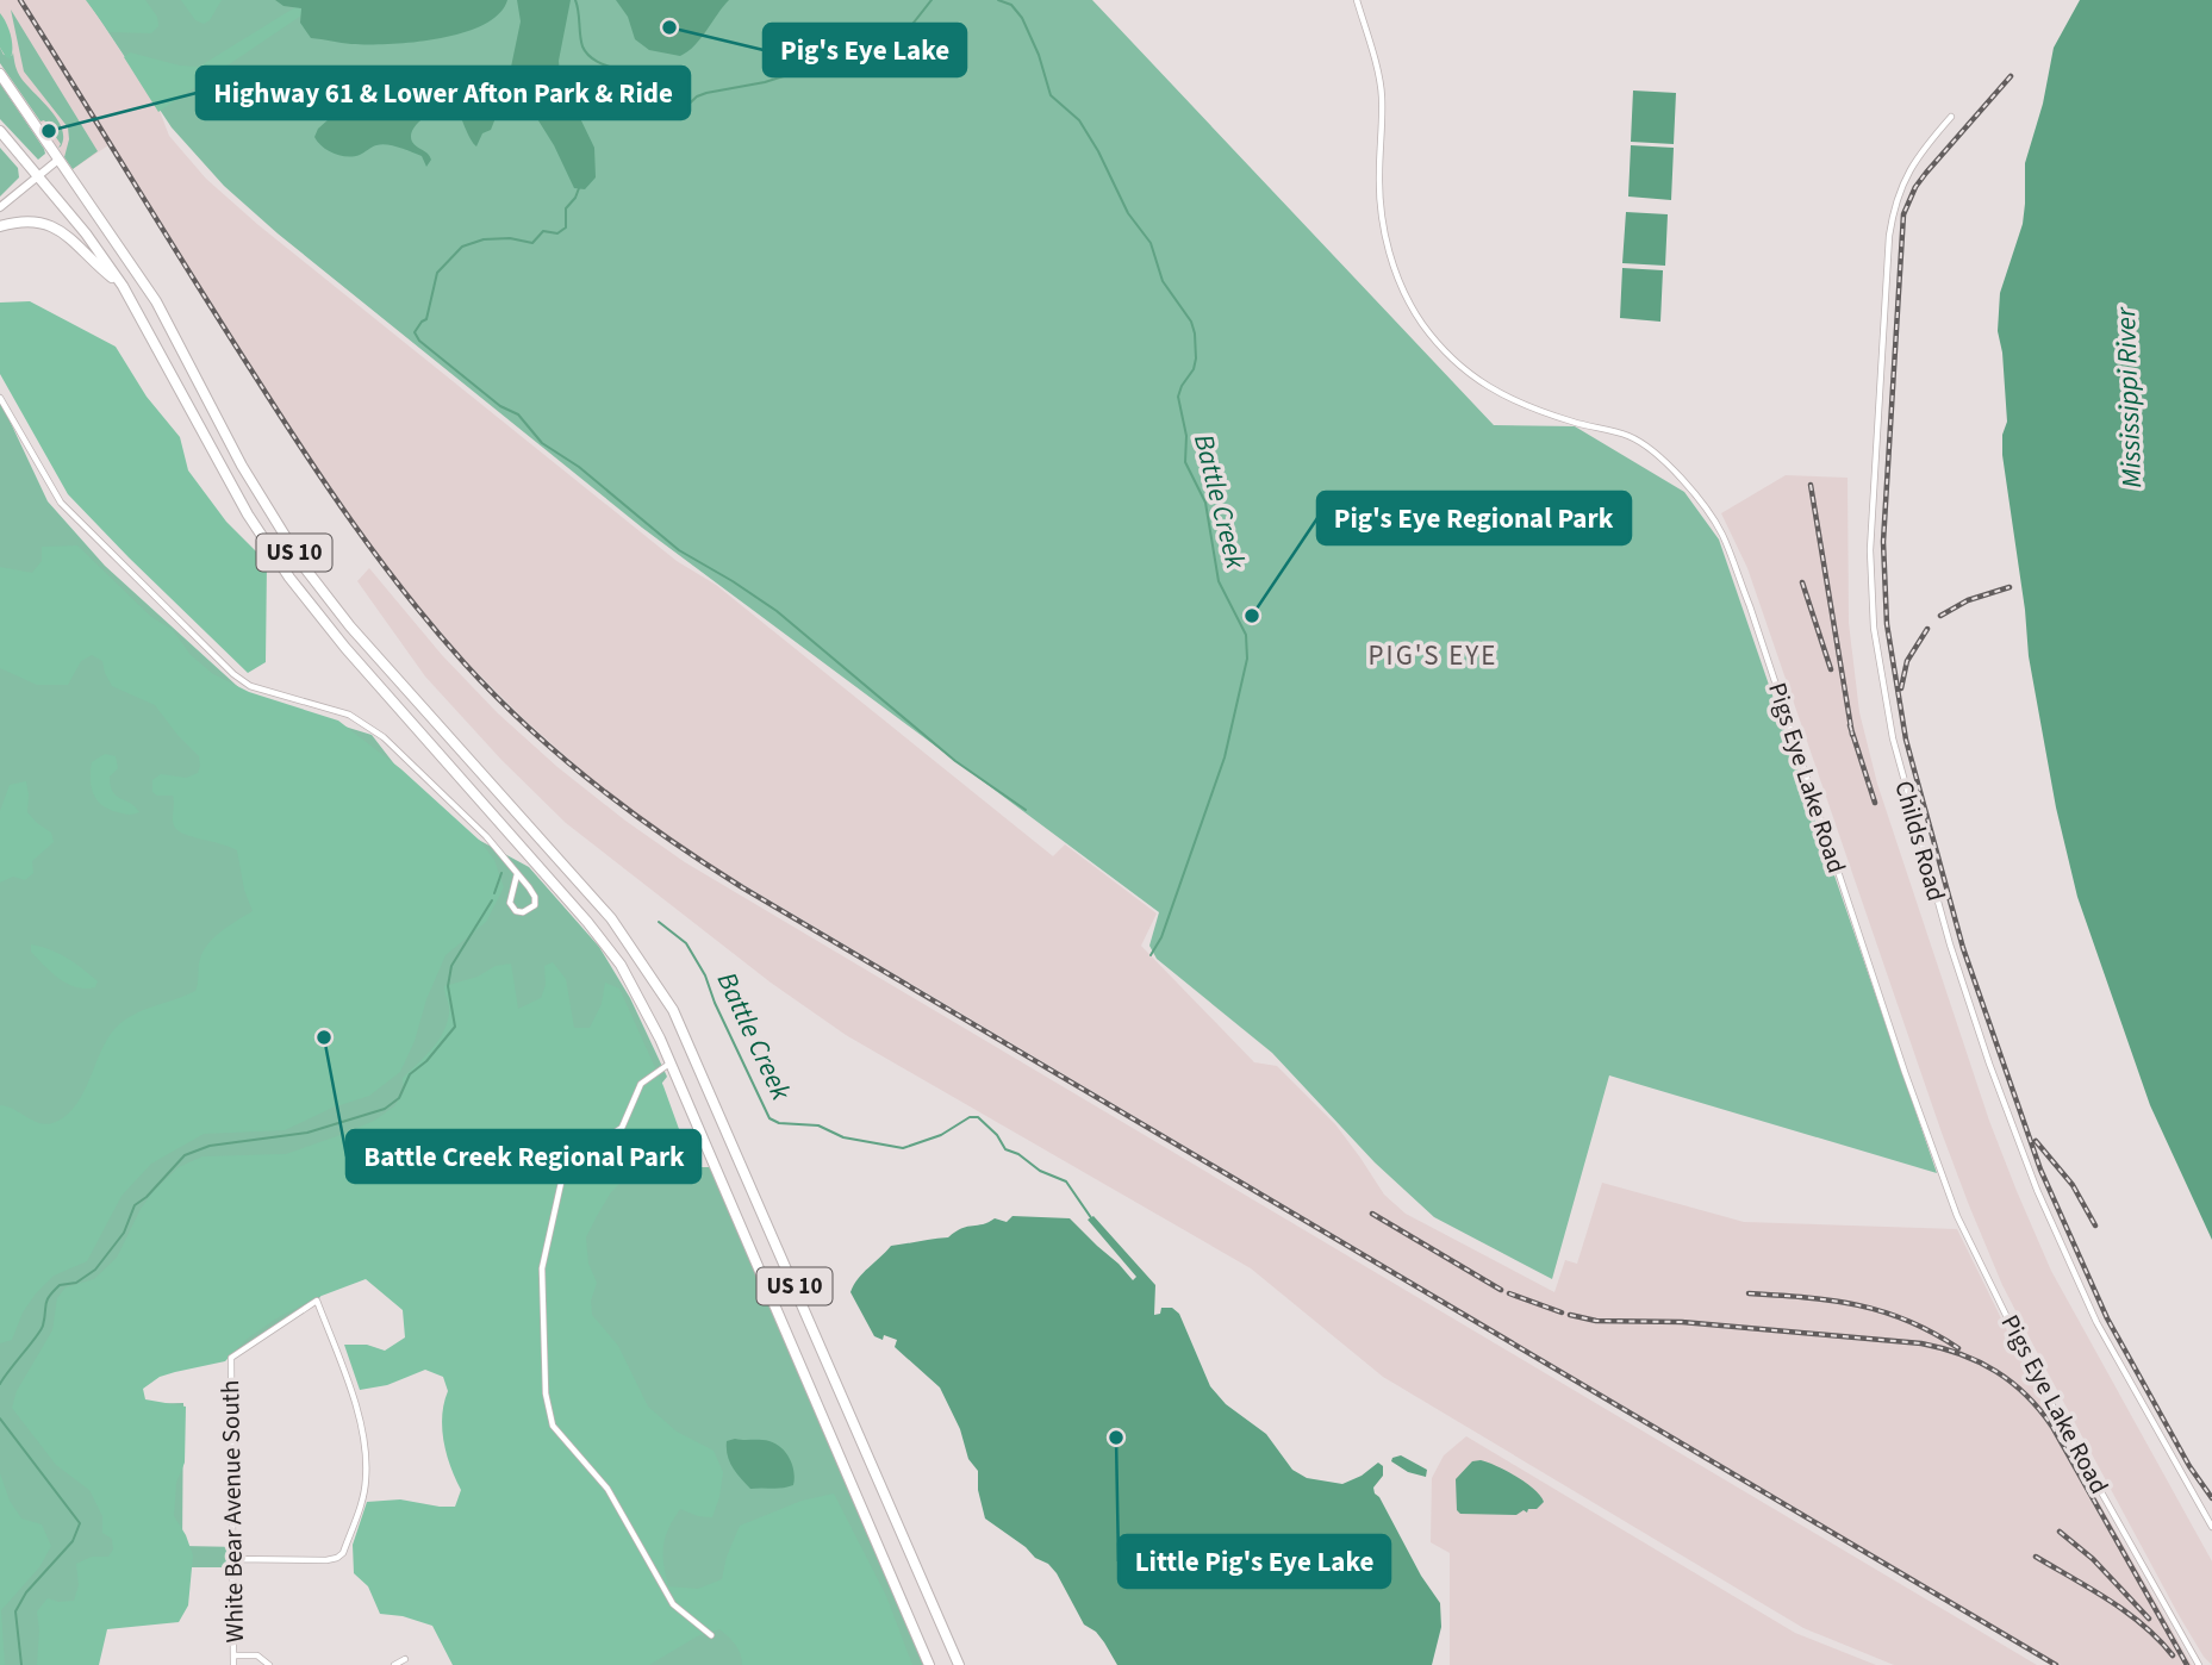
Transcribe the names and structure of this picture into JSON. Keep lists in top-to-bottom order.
{
  "streets": {
    "highway": ["US 10"],
    "street": ["Pigs Eye Lake Road", "Childs Road", "White Bear Avenue South"]
  },
  "districts": ["PIG'S EYE"],
  "water": ["Mississippi River", "Battle Creek"],
  "places": [
    "Pig's Eye Lake",
    "Highway 61 & Lower Afton Park & Ride",
    "Pig's Eye Regional Park",
    "Battle Creek Regional Park",
    "Little Pig's Eye Lake"
  ]
}
